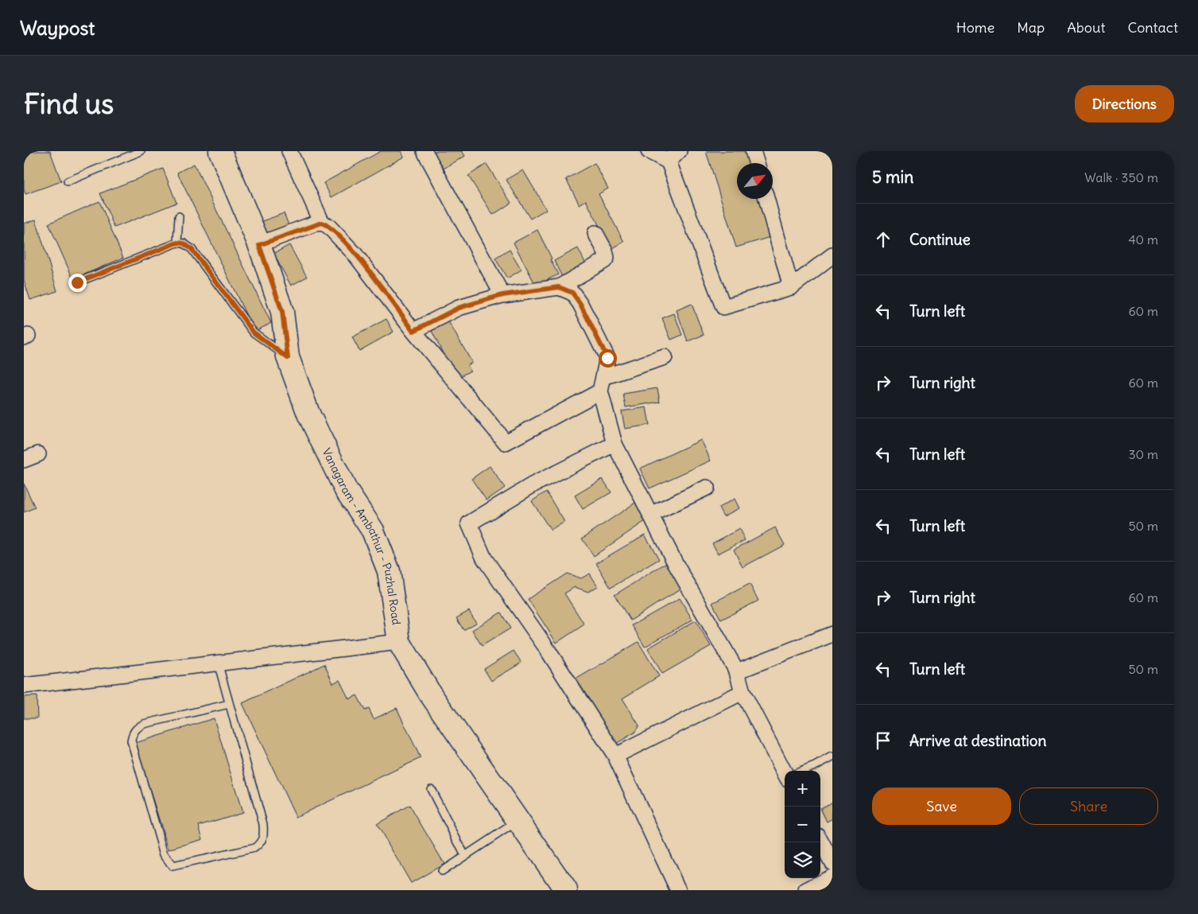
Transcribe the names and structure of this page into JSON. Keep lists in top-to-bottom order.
{
  "streets": {
    "main road": ["Vanagaram - Ambathur - Puzhal Road"]
  },
  "north": "top right",
  "page": {
    "header": "Waypost",
    "nav": [
      "Home",
      "Map",
      "About",
      "Contact"
    ],
    "buttons": [
      "Directions",
      ["Save", "Share"]
    ],
    "title": "Find us",
    "heading": ["5 min", "Walk · 350 m"],
    "list": [
      ["Continue", "40 m"],
      ["Turn left", "60 m"],
      ["Turn right", "60 m"],
      ["Turn left", "30 m"],
      ["Turn left", "50 m"],
      ["Turn right", "60 m"],
      ["Turn left", "50 m"],
      "Arrive at destination"
    ],
    "map_buttons": ["+", "−"]
  }
}
